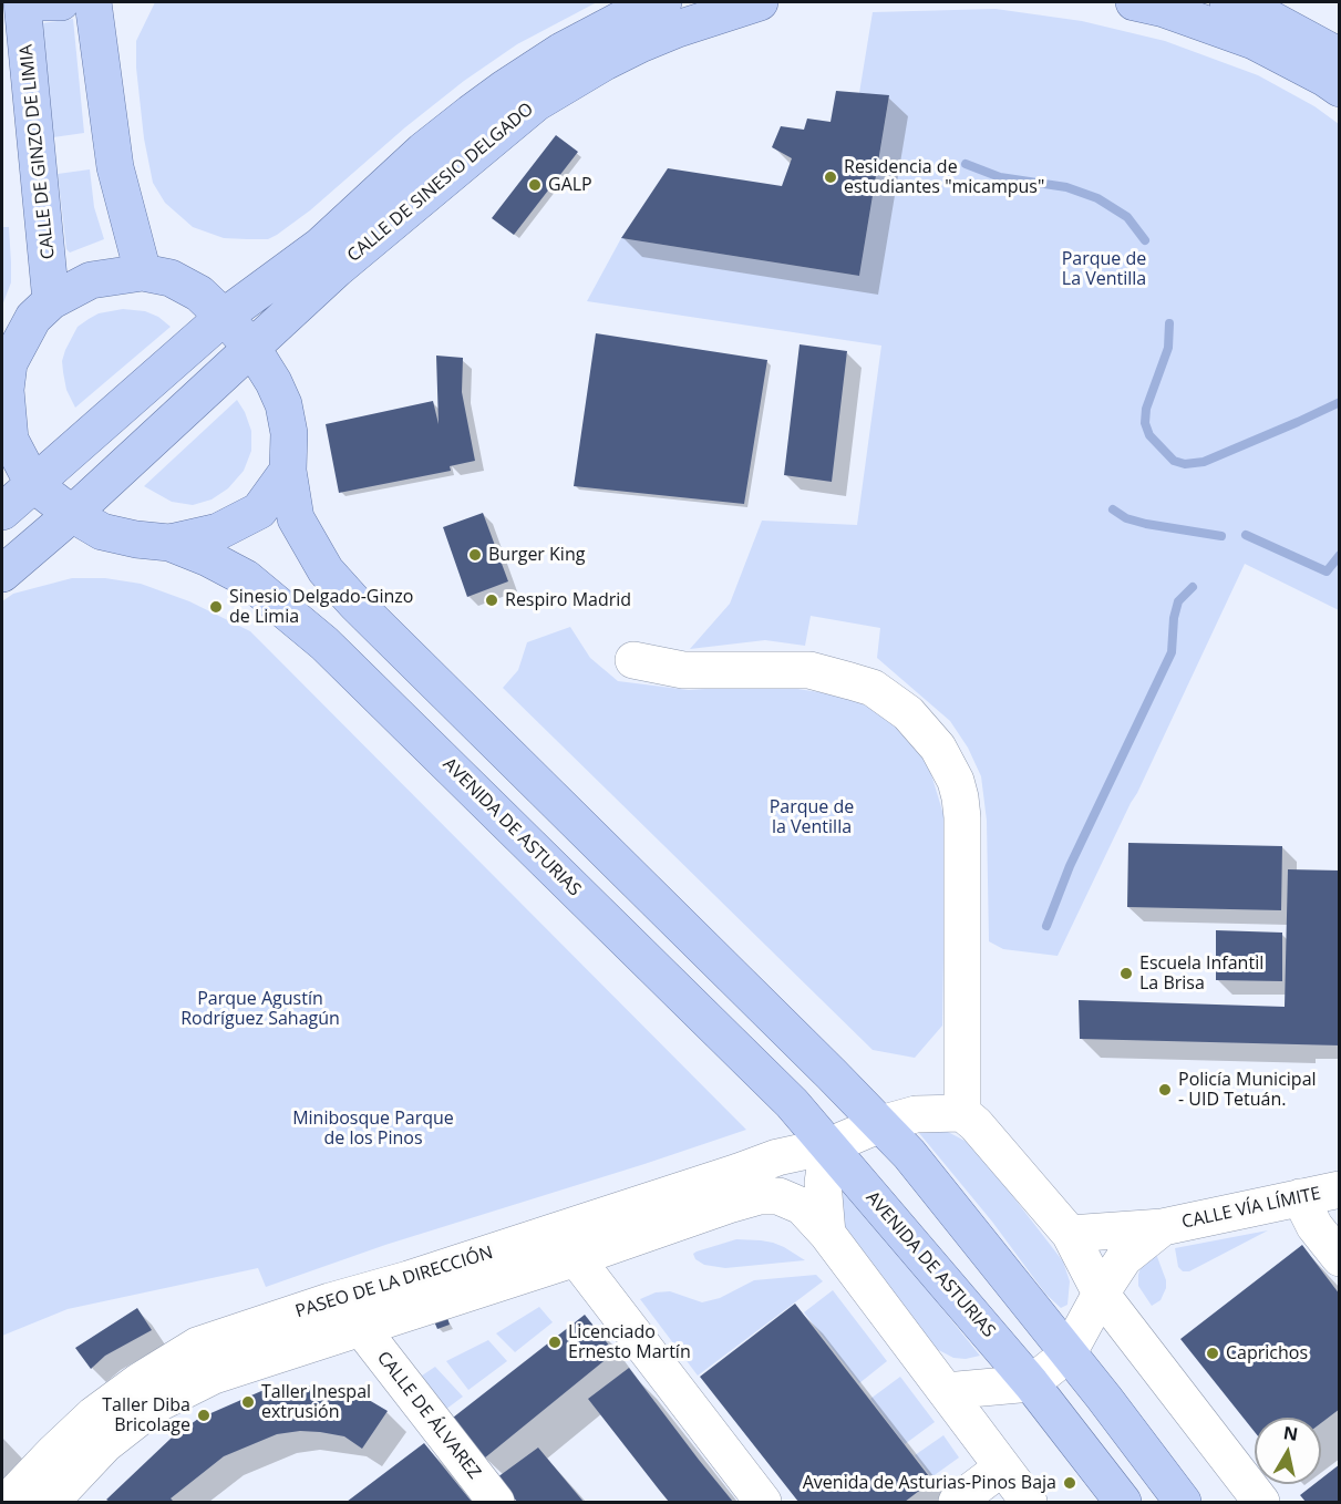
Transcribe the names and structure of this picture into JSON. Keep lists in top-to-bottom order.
{
  "streets": {
    "main road": ["CALLE DE GINZO DE LIMIA", "CALLE DE SINESIO DELGADO", "AVENIDA DE ASTURIAS"],
    "street": ["CALLE VÍA LÍMITE", "PASEO DE LA DIRECCIÓN", "CALLE DE ÁLVAREZ"]
  },
  "crossings": [
    ["AVENIDA DE ASTURIAS", "PASEO DE LA DIRECCIÓN"],
    ["PASEO DE LA DIRECCIÓN", "CALLE DE ÁLVAREZ"]
  ],
  "parks": [
    "Parque de La Ventilla",
    "Parque de la Ventilla",
    "Parque Agustín Rodríguez Sahagún",
    "Minibosque Parque de los Pinos"
  ],
  "places": [
    "Residencia de estudiantes \"micampus\"",
    "GALP",
    "Burger King",
    "Respiro Madrid",
    "Sinesio Delgado-Ginzo de Limia",
    "Escuela Infantil La Brisa",
    "Policía Municipal - UID Tetuán.",
    "Licenciado Ernesto Martín",
    "Caprichos",
    "Taller Inespal extrusión",
    "Taller Diba Bricolage",
    "Avenida de Asturias-Pinos Baja"
  ],
  "north": "top"
}
